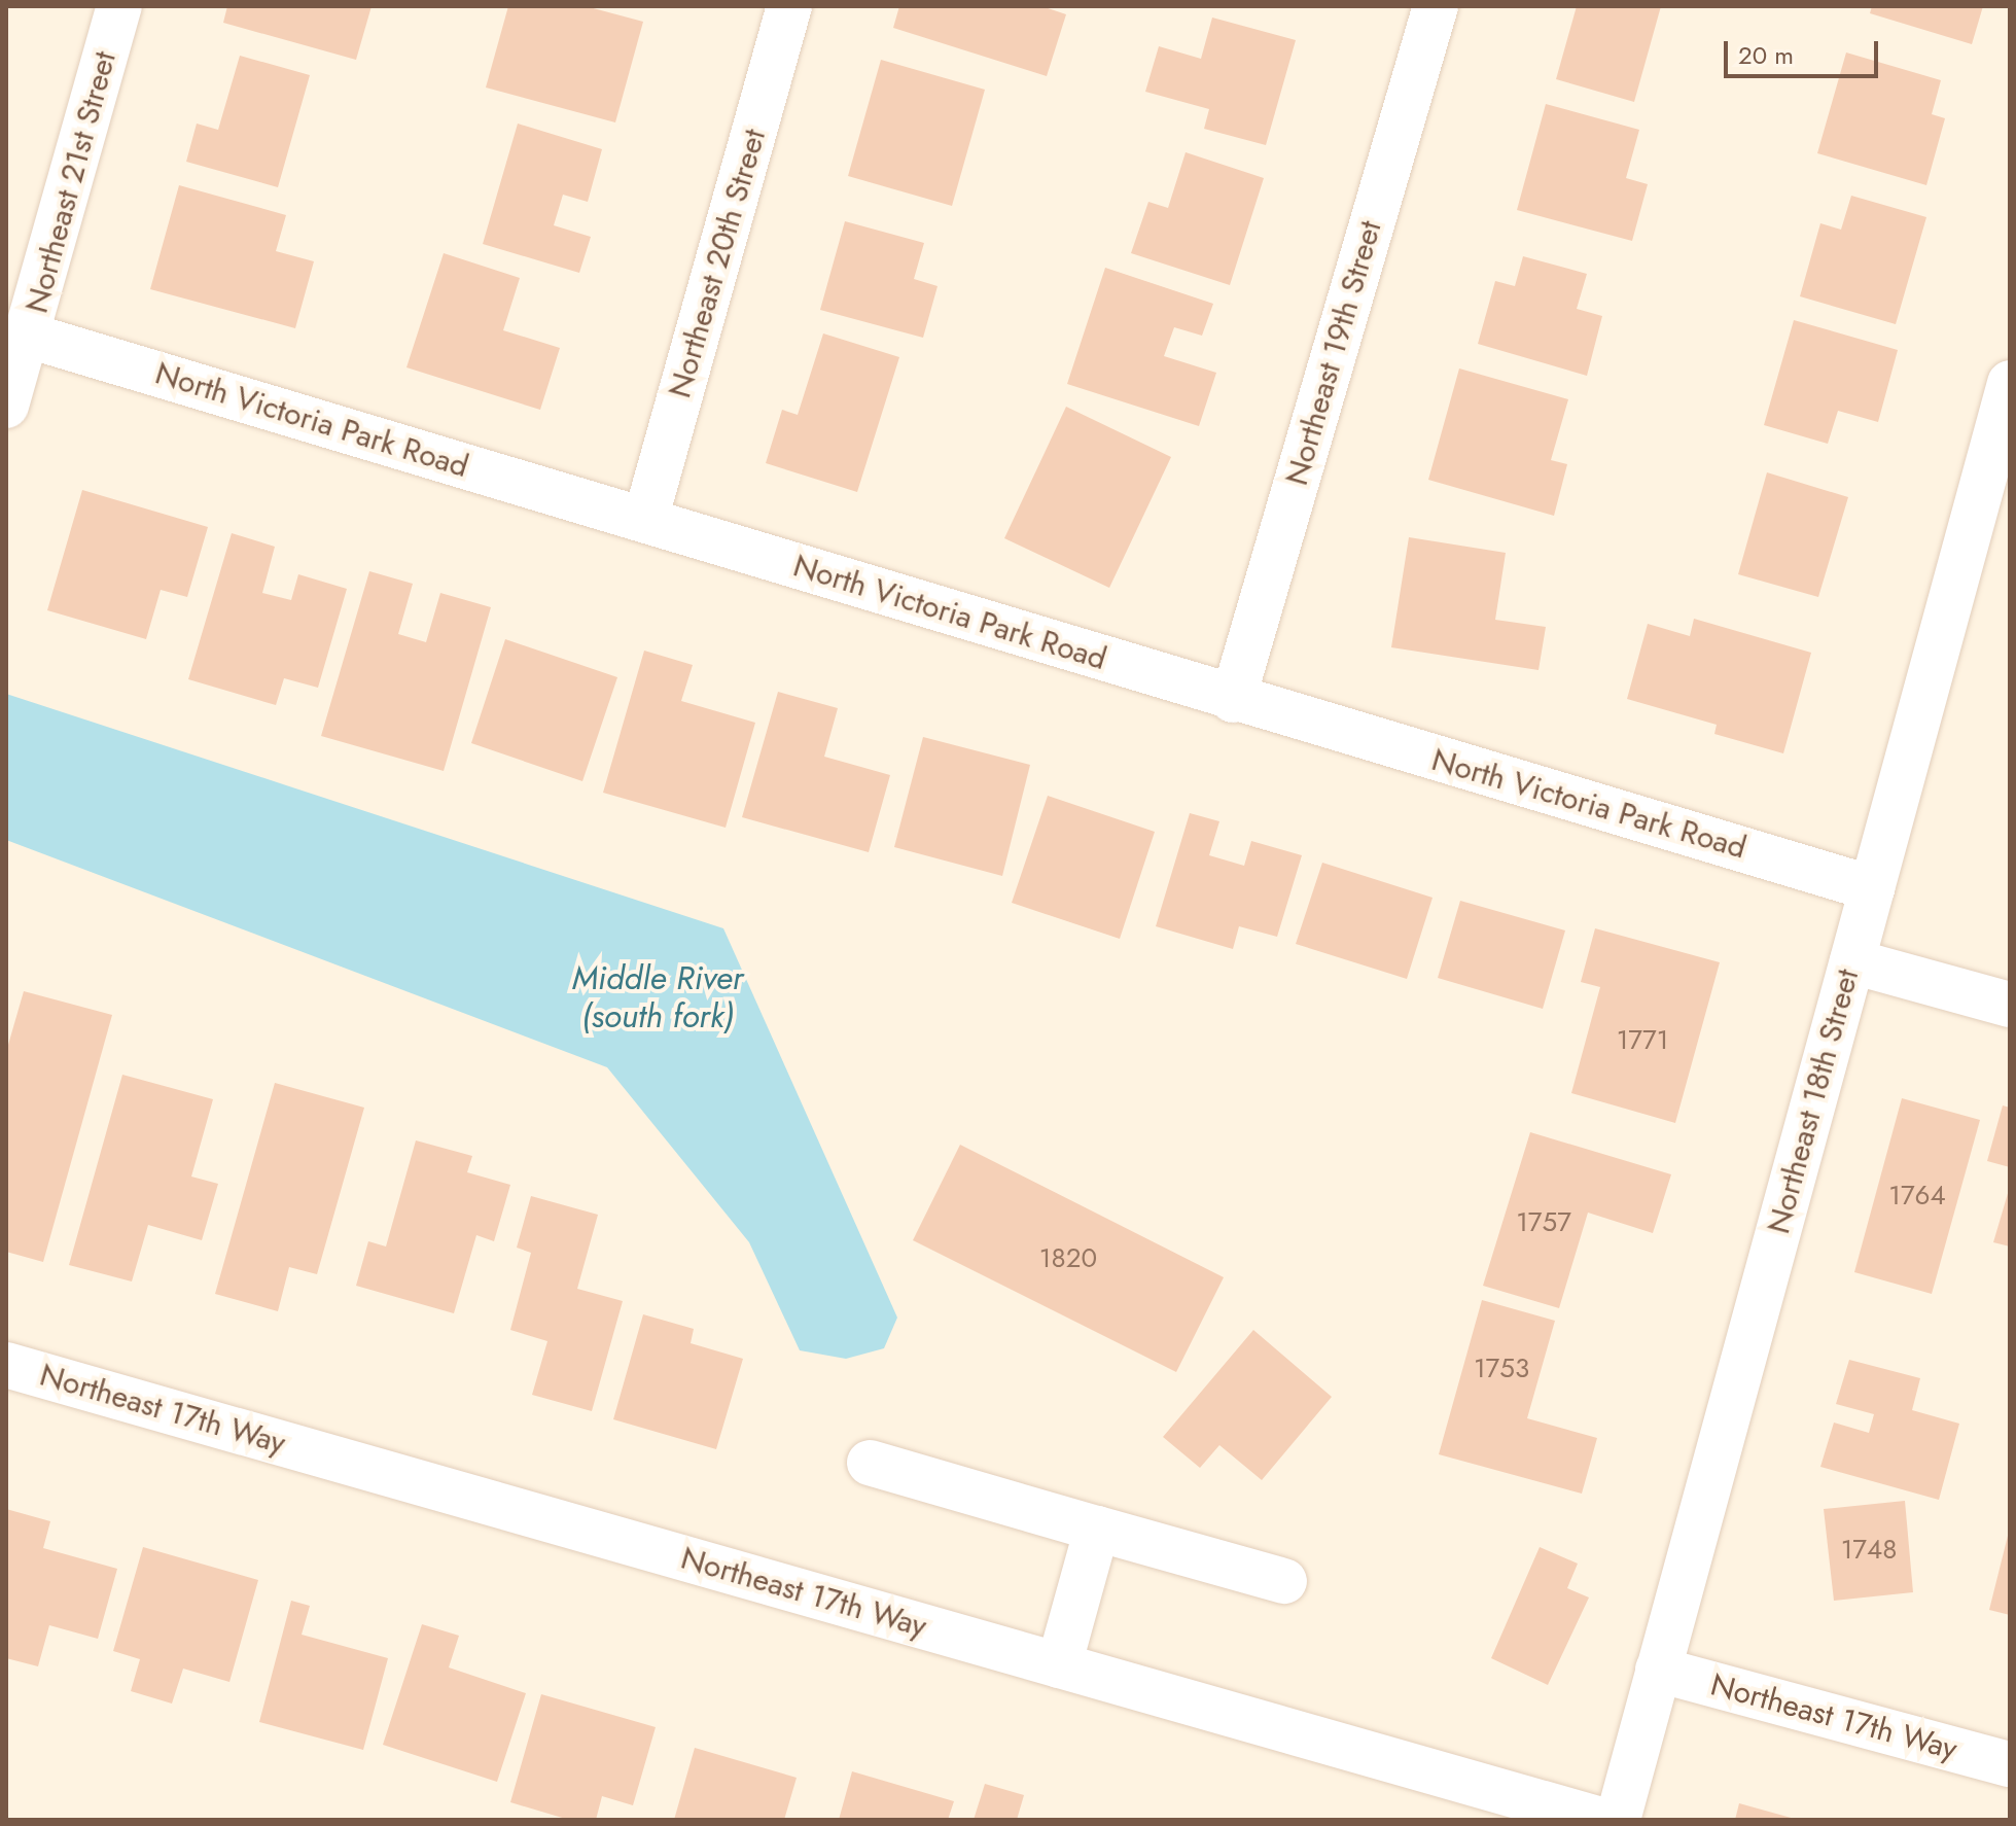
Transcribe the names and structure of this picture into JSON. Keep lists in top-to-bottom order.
{
  "streets": {
    "street": [
      "Northeast 21st Street",
      "Northeast 20th Street",
      "Northeast 19th Street",
      "North Victoria Park Road",
      "Northeast 18th Street",
      "Northeast 17th Way"
    ]
  },
  "crossings": [
    ["Northeast 21st Street", "North Victoria Park Road"],
    ["Northeast 20th Street", "North Victoria Park Road"],
    ["Northeast 19th Street", "North Victoria Park Road"],
    ["North Victoria Park Road", "Northeast 18th Street"],
    ["Northeast 18th Street", "Northeast 17th Way"]
  ],
  "water": ["Middle River (south fork)"],
  "house_numbers": [
    "1771",
    "1764",
    "1757",
    "1820",
    "1753",
    "1748"
  ],
  "scale_bar": "20 m"
}
